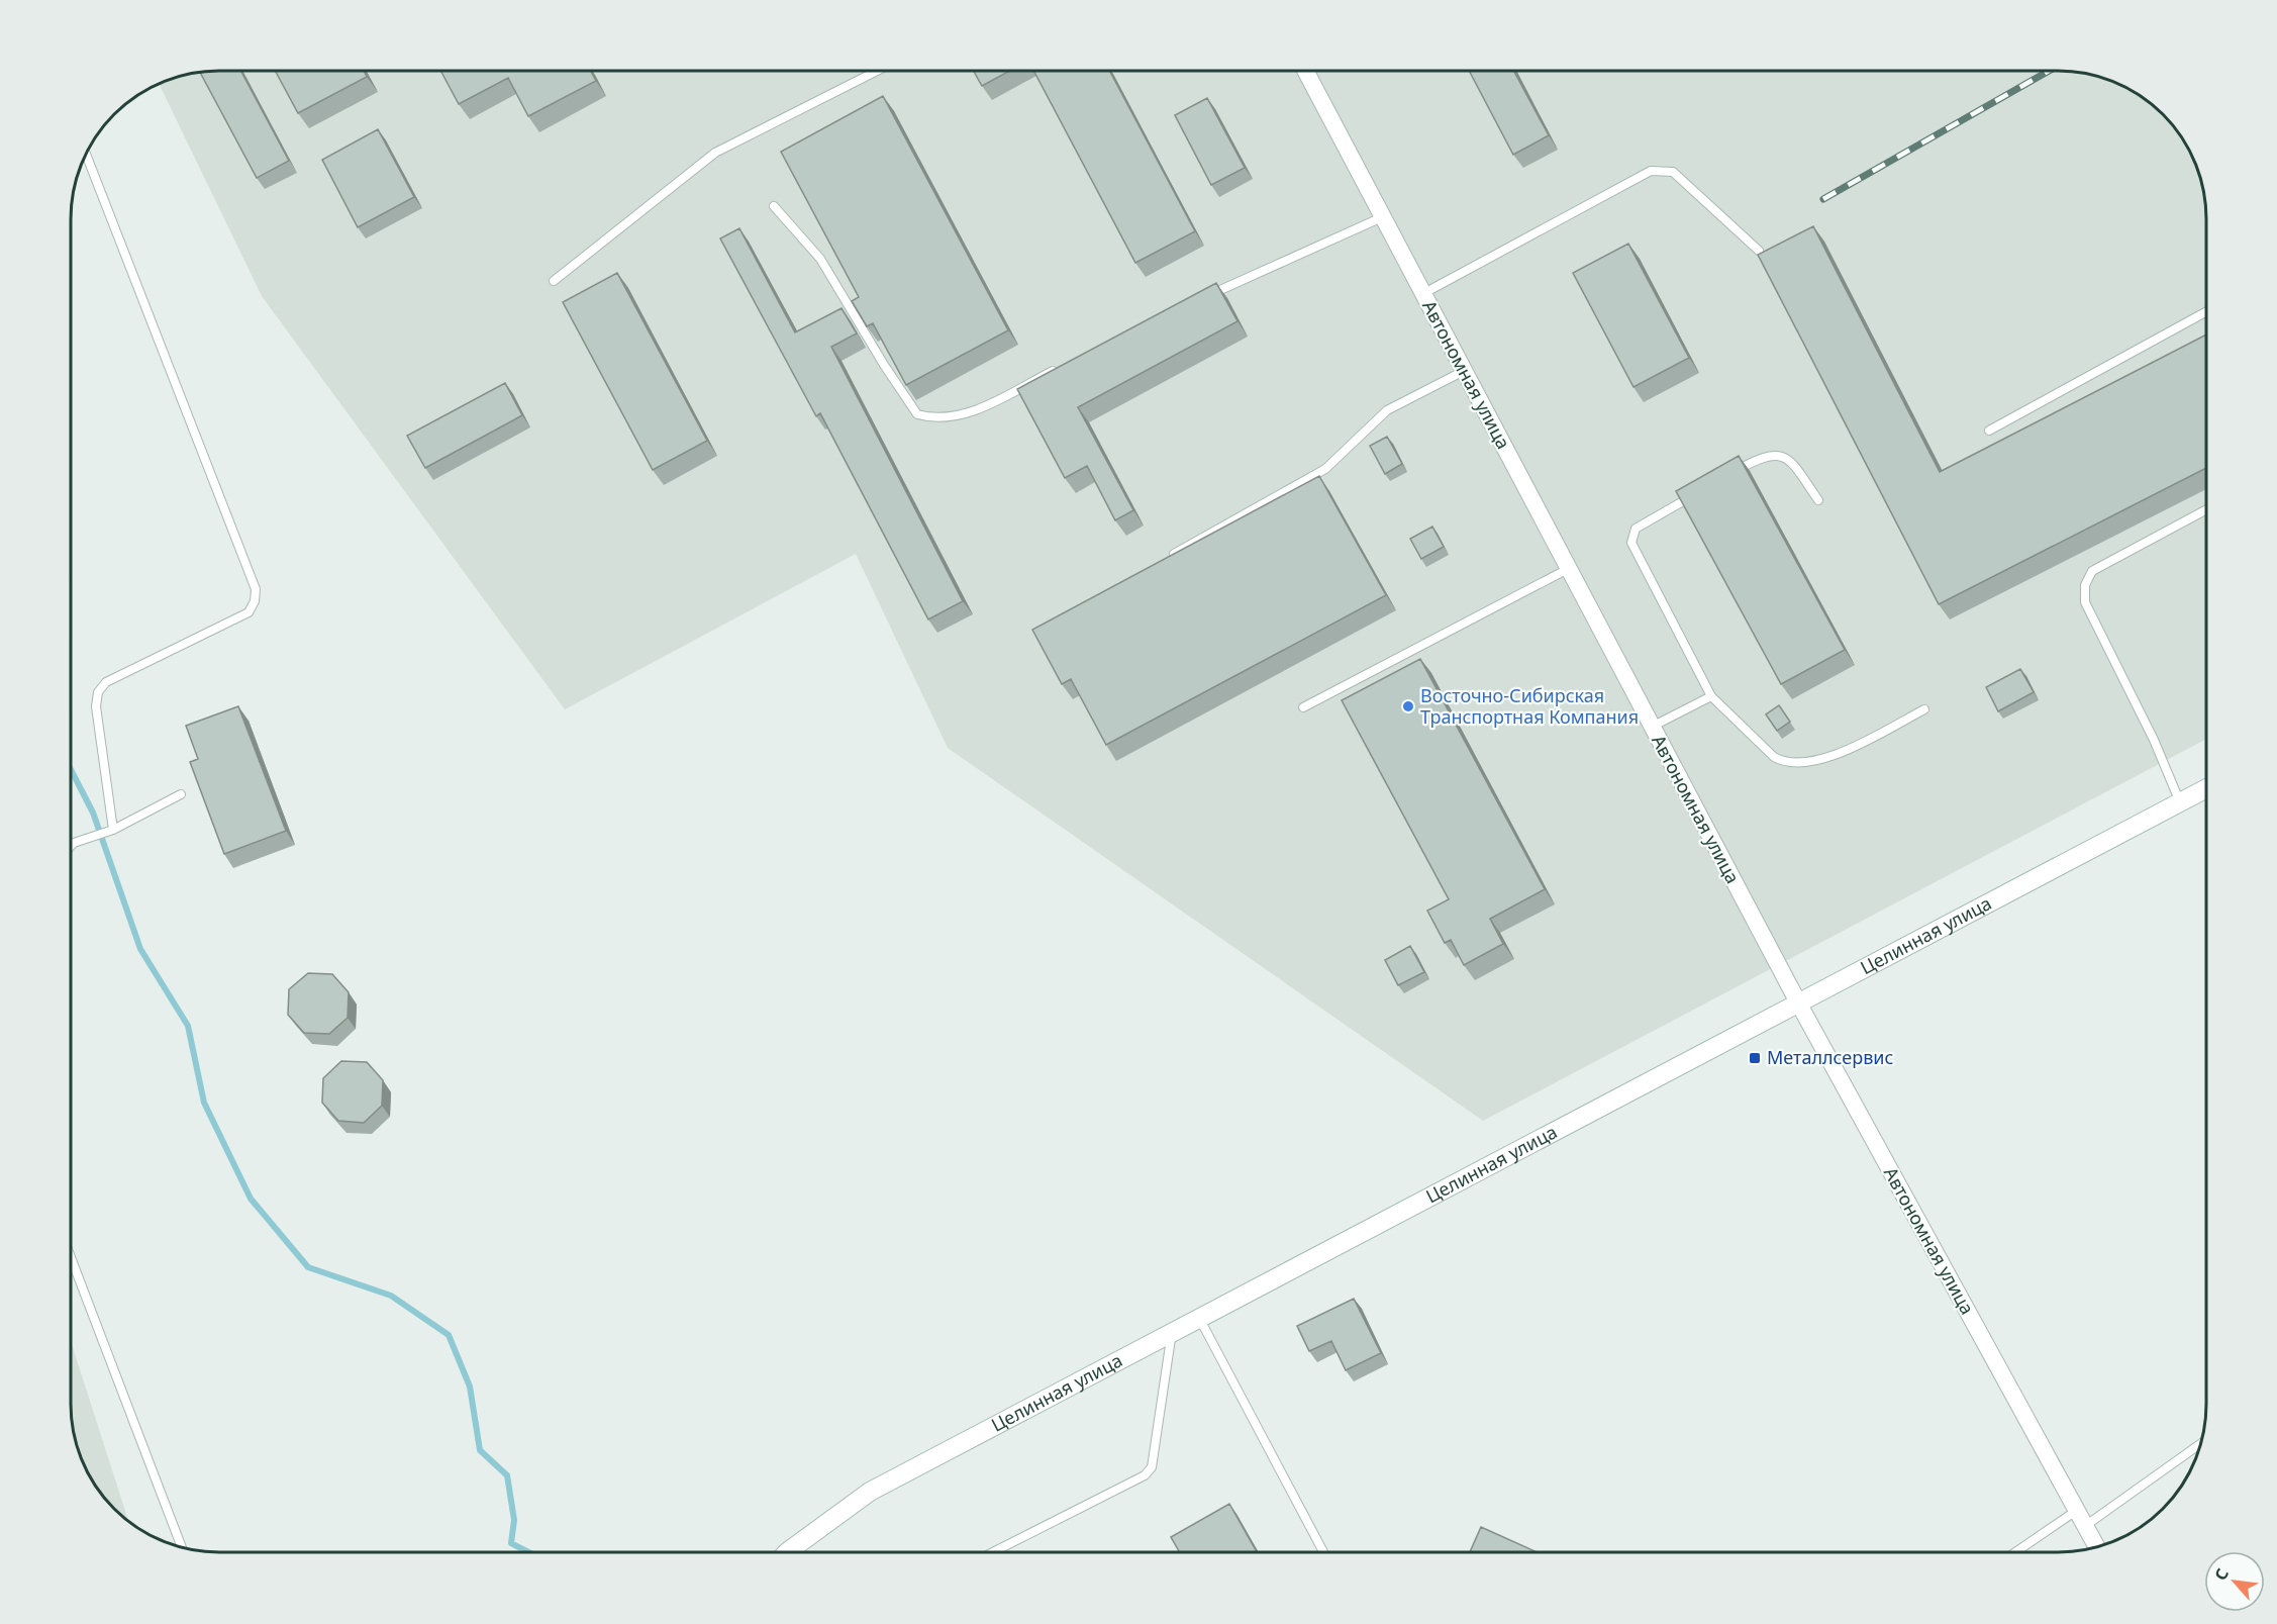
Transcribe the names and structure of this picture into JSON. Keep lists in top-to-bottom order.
{
  "streets": {
    "street": ["Автономная улица", "Целинная улица"]
  },
  "crossings": [
    ["Автономная улица", "Целинная улица"]
  ],
  "places": {
    "other": ["Восточно-Сибирская Транспортная Компания"],
    "transit": ["Металлсервис"]
  },
  "north": "top left"
}
